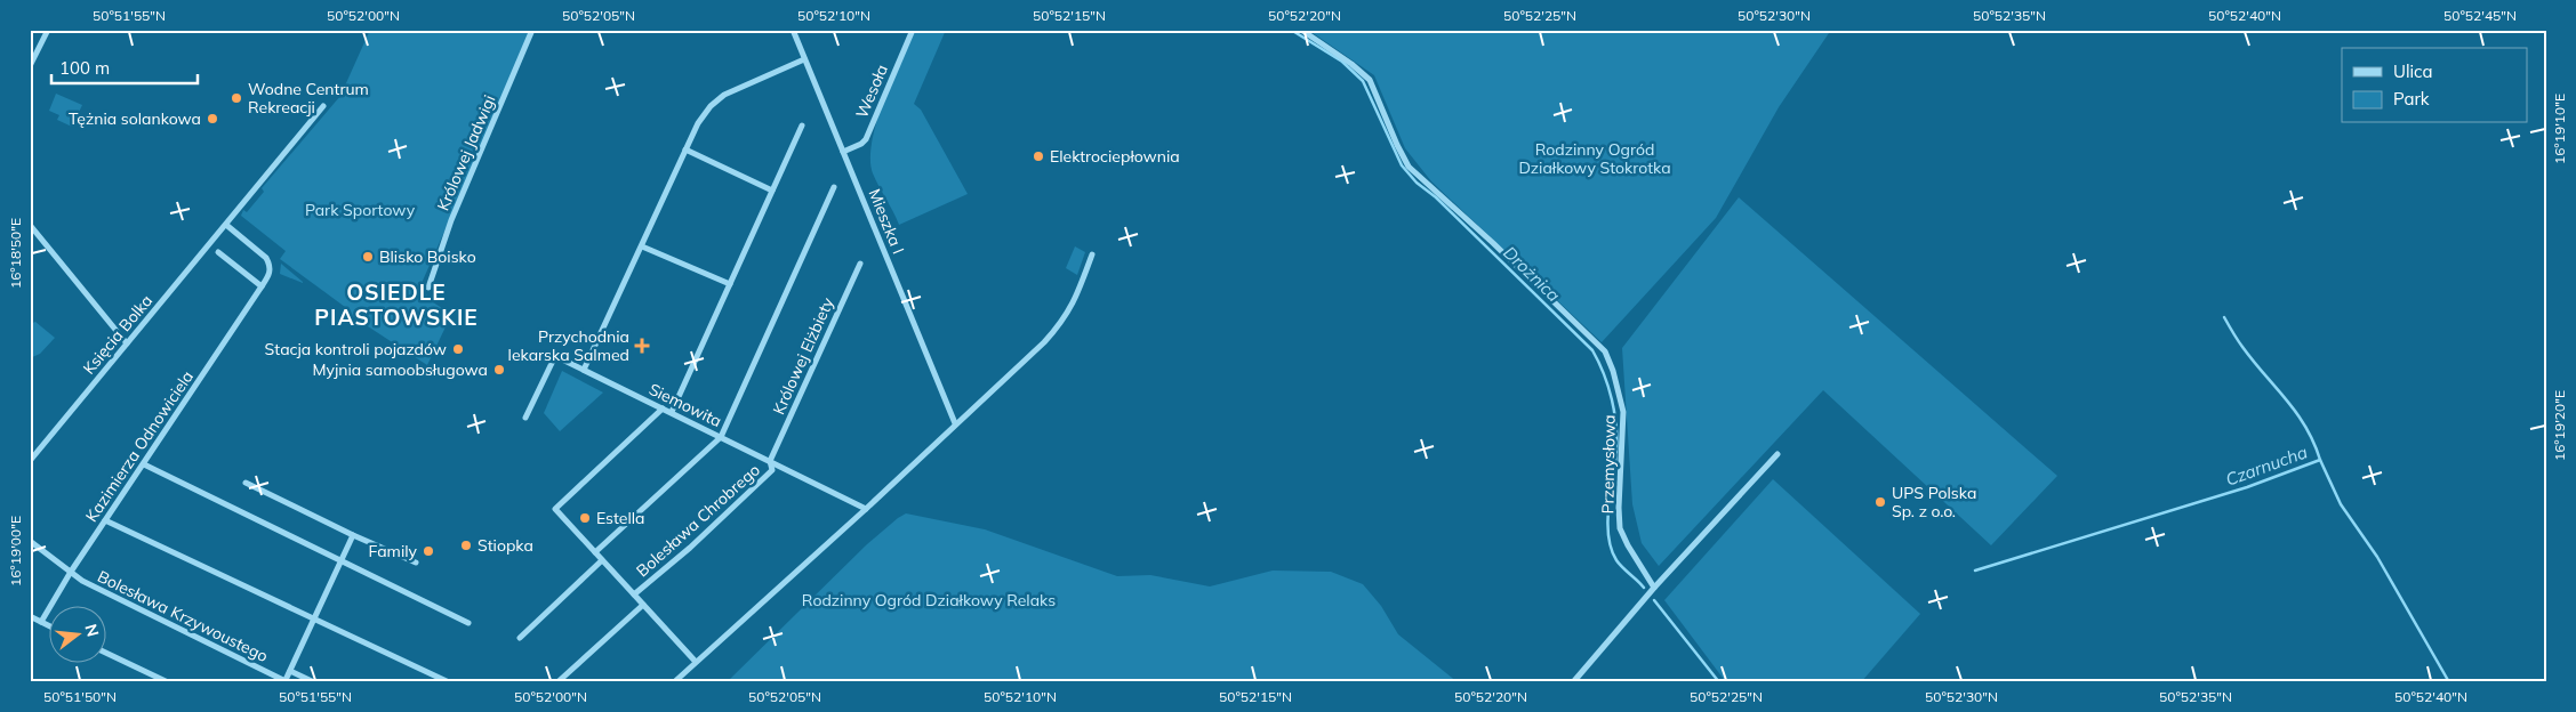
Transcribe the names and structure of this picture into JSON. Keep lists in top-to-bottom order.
{
  "streets": {
    "street": [
      "Wesoła",
      "Królowej Jadwigi",
      "Mieszka I",
      "Księcia Bolka",
      "Królowej Elżbiety",
      "Siemowita",
      "Kazimierza Odnowiciela",
      "Przemysłowa",
      "Bolesława Chrobrego",
      "Bolesława Krzywoustego"
    ]
  },
  "crossings": [
    ["Wesoła", "Mieszka I"],
    ["Królowej Elżbiety", "Siemowita"],
    ["Królowej Elżbiety", "Bolesława Chrobrego"],
    ["Siemowita", "Bolesława Chrobrego"],
    ["Kazimierza Odnowiciela", "Bolesława Krzywoustego"]
  ],
  "districts": ["OSIEDLE PIASTOWSKIE"],
  "water": ["Drożnica", "Czarnucha"],
  "parks": ["Rodzinny Ogród Działkowy Stokrotka", "Park Sportowy", "Rodzinny Ogród Działkowy Relaks"],
  "places": {
    "other": [
      "Wodne Centrum Rekreacji",
      "Tężnia solankowa",
      "Elektrociepłownia",
      "Blisko Boisko",
      "Stacja kontroli pojazdów",
      "Myjnia samoobsługowa",
      "UPS Polska Sp. z o.o.",
      "Estella",
      "Stiopka",
      "Family"
    ],
    "health": ["Przychodnia lekarska Salmed"]
  },
  "legend": ["Ulica", "Park"],
  "scale_bar": "100 m",
  "north": "right",
  "coordinates": [
    "50°51'55\"N",
    "50°52'00\"N",
    "50°52'05\"N",
    "50°52'10\"N",
    "50°52'15\"N",
    "50°52'20\"N",
    "50°52'25\"N",
    "50°52'30\"N",
    "50°52'35\"N",
    "50°52'40\"N",
    "50°52'45\"N",
    "16°19'10\"E",
    "16°18'50\"E",
    "16°19'20\"E",
    "16°19'00\"E",
    "50°51'50\"N"
  ]
}
